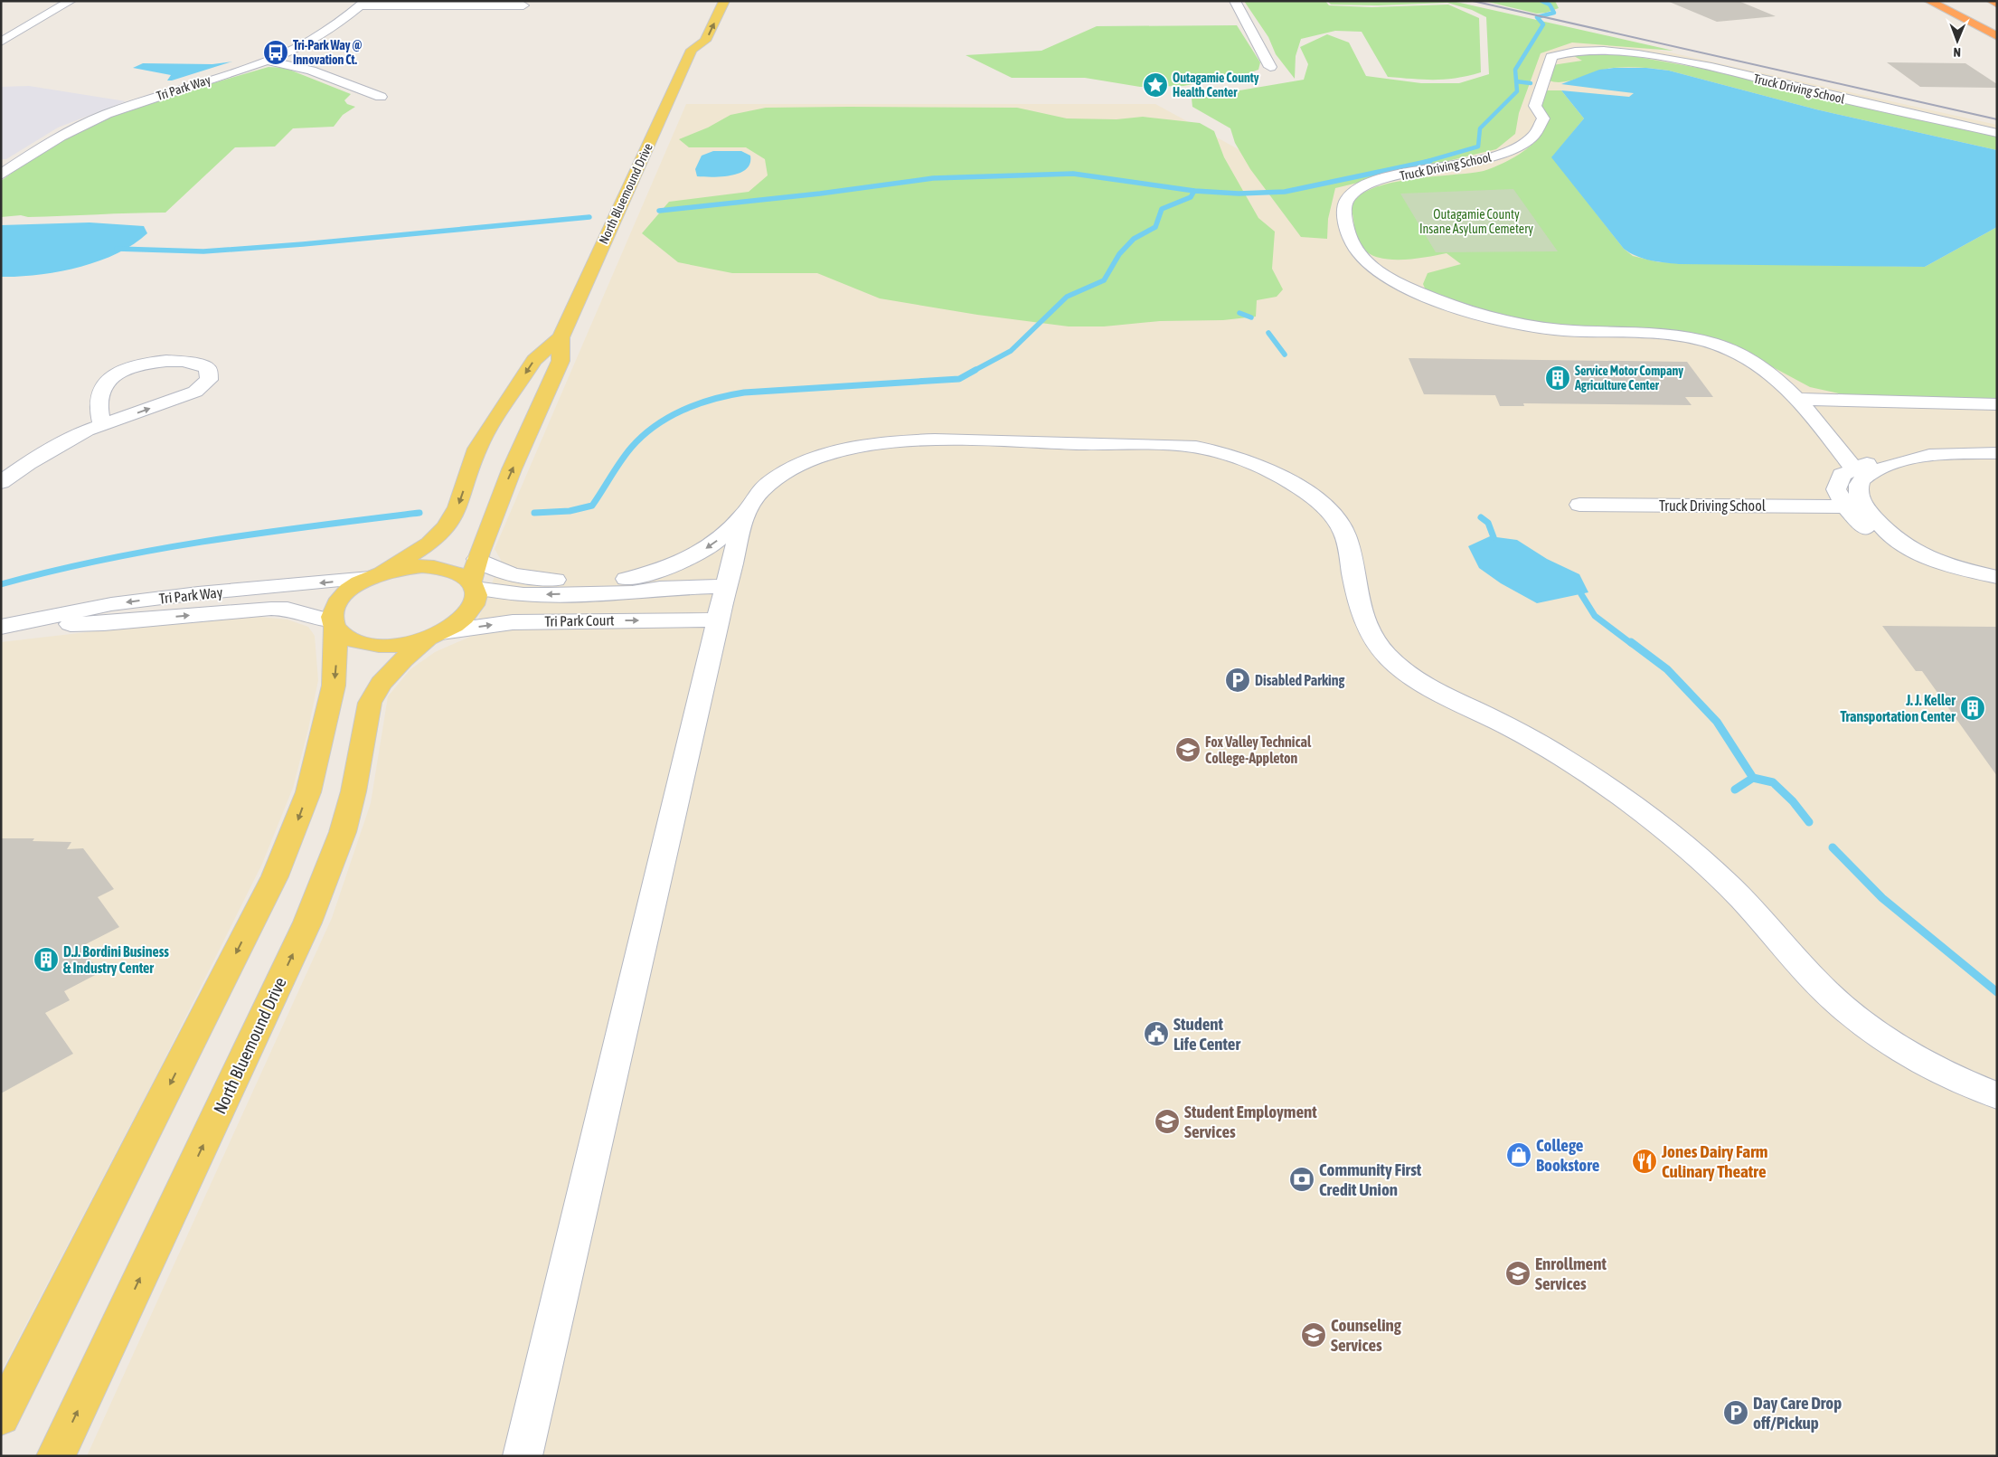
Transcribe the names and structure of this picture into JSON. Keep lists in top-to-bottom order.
{
  "streets": {
    "main road": ["North Bluemound Drive"],
    "street": ["Tri Park Way", "Truck Driving School", "Tri Park Court"]
  },
  "crossings": [
    ["Tri Park Way", "North Bluemound Drive"],
    ["North Bluemound Drive", "Tri Park Court"]
  ],
  "parks": ["Outagamie County Insane Asylum Cemetery"],
  "places": {
    "bus stop": ["Tri-Park Way @ Innovation Ct."],
    "place": ["Outagamie County Health Center"],
    "building": ["Service Motor Company Agriculture Center", "J. J. Keller Transportation Center", "D.J. Bordini Business & Industry Center"],
    "parking": ["Disabled Parking", "Day Care Drop off/Pickup"],
    "school or university": [
      "Fox Valley Technical College-Appleton",
      "Student Employment Services",
      "Enrollment Services",
      "Counseling Services"
    ],
    "public building": ["Student Life Center"],
    "shop": ["College Bookstore"],
    "restaurant": ["Jones Dairy Farm Culinary Theatre"],
    "bank": ["Community First Credit Union"]
  },
  "north": "bottom"
}
